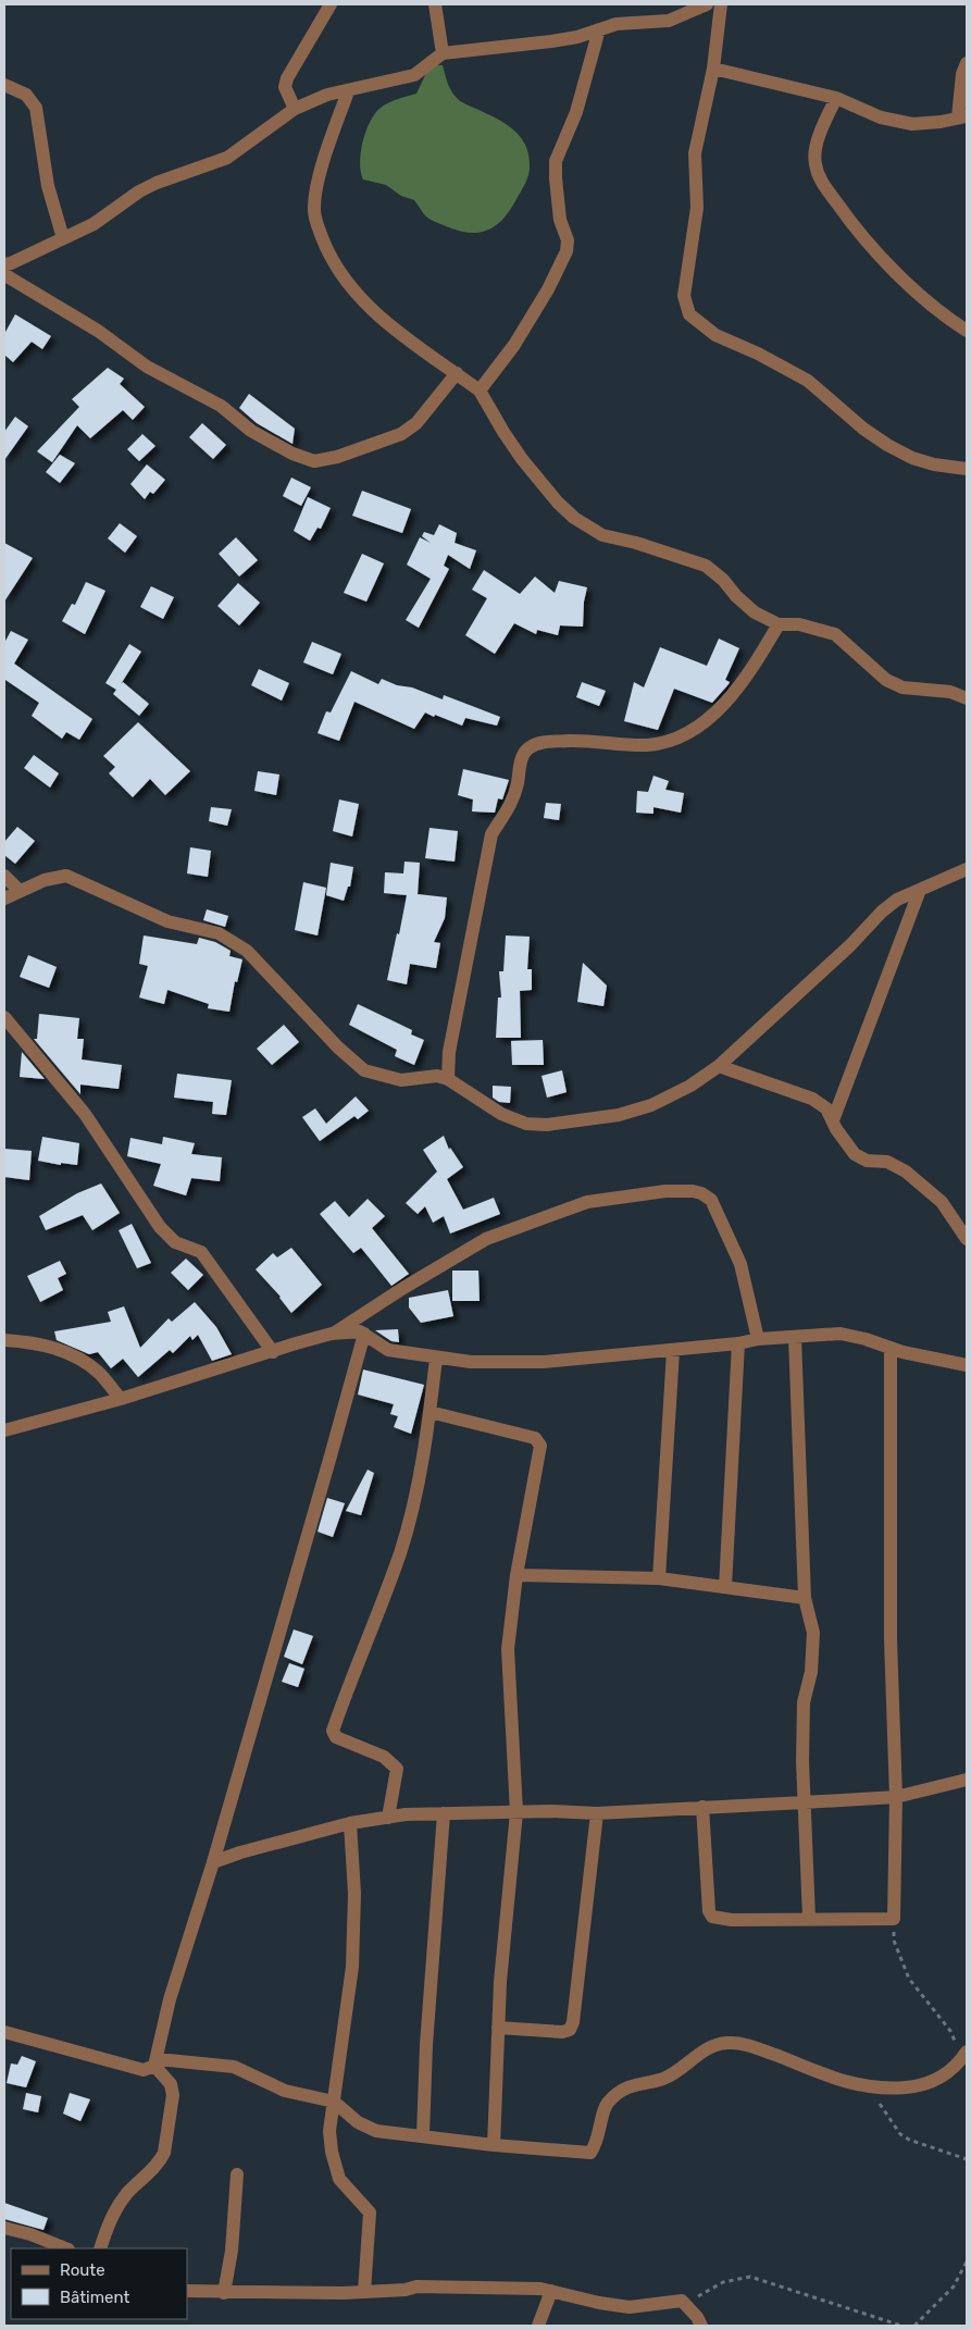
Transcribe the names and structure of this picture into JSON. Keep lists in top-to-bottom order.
{
  "legend": ["Route", "Bâtiment"]
}
